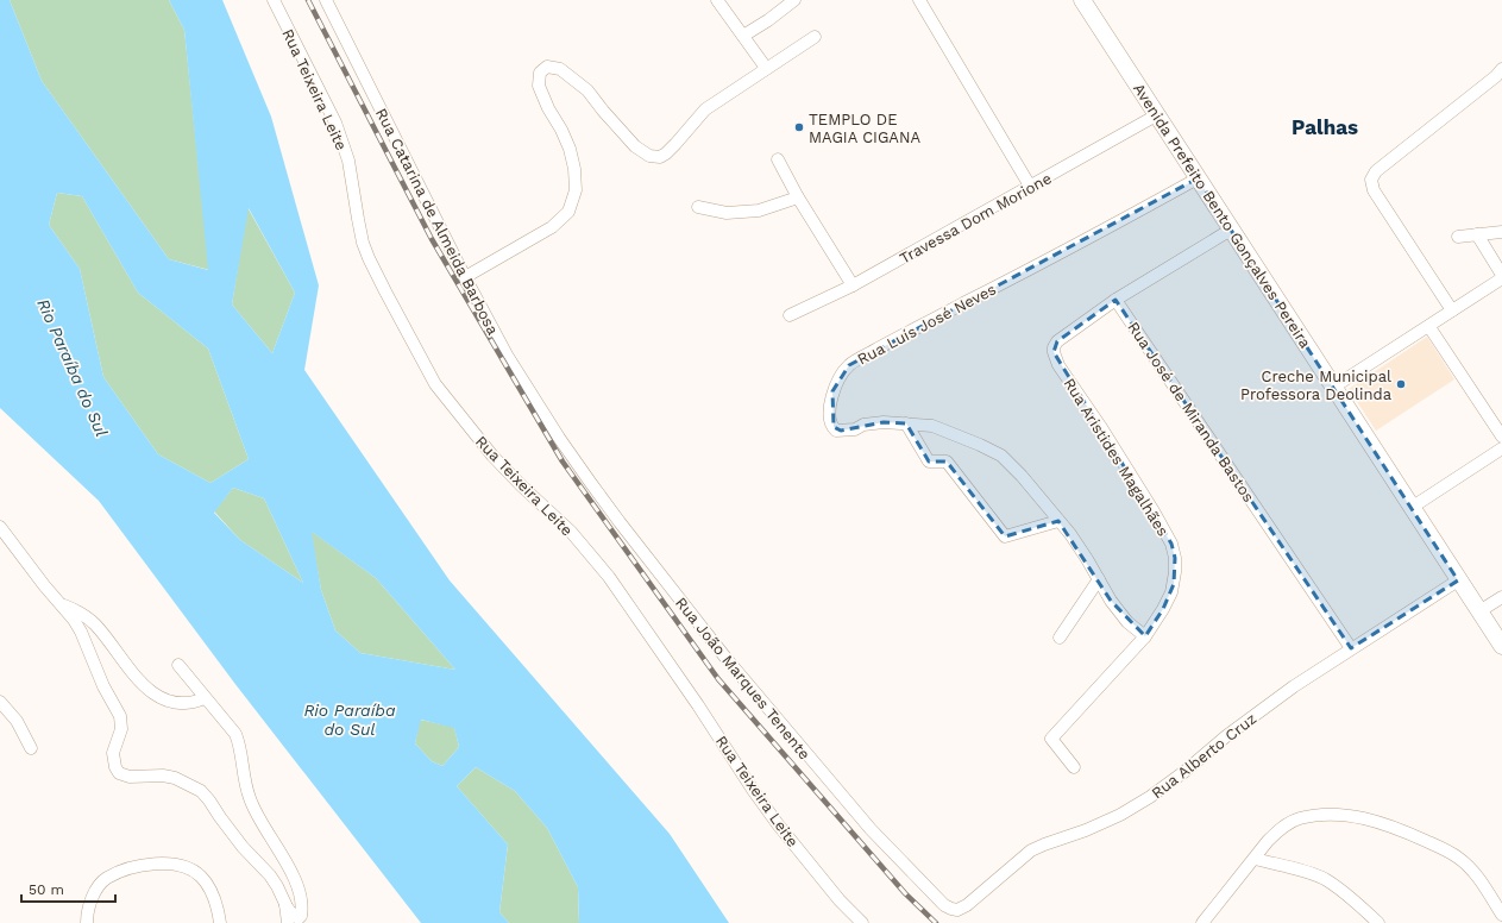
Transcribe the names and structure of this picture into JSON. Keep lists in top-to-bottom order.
{
  "streets": {
    "street": [
      "Rua Teixeira Leite",
      "Avenida Prefeito Bento Gonçalves Pereira",
      "Travessa Dom Morione",
      "Rua Catarina de Almeida Barbosa",
      "Rua Luís José Neves",
      "Rua José de Miranda Bastos",
      "Rua Aristides Magalhães",
      "Rua João Marques Tenente",
      "Rua Alberto Cruz"
    ]
  },
  "crossings": [
    ["Avenida Prefeito Bento Gonçalves Pereira", "Travessa Dom Morione"],
    ["Avenida Prefeito Bento Gonçalves Pereira", "Rua Luís José Neves"],
    ["Avenida Prefeito Bento Gonçalves Pereira", "Rua Alberto Cruz"],
    ["Rua Catarina de Almeida Barbosa", "Rua João Marques Tenente"],
    ["Rua Luís José Neves", "Rua Aristides Magalhães"],
    ["Rua José de Miranda Bastos", "Rua Aristides Magalhães"],
    ["Rua José de Miranda Bastos", "Rua Alberto Cruz"],
    ["Rua João Marques Tenente", "Rua Alberto Cruz"]
  ],
  "districts": ["Palhas"],
  "water": ["Rio Paraíba do Sul"],
  "places": ["TEMPLO DE MAGIA CIGANA", "Creche Municipal Professora Deolinda"],
  "scale_bar": "50 m"
}
